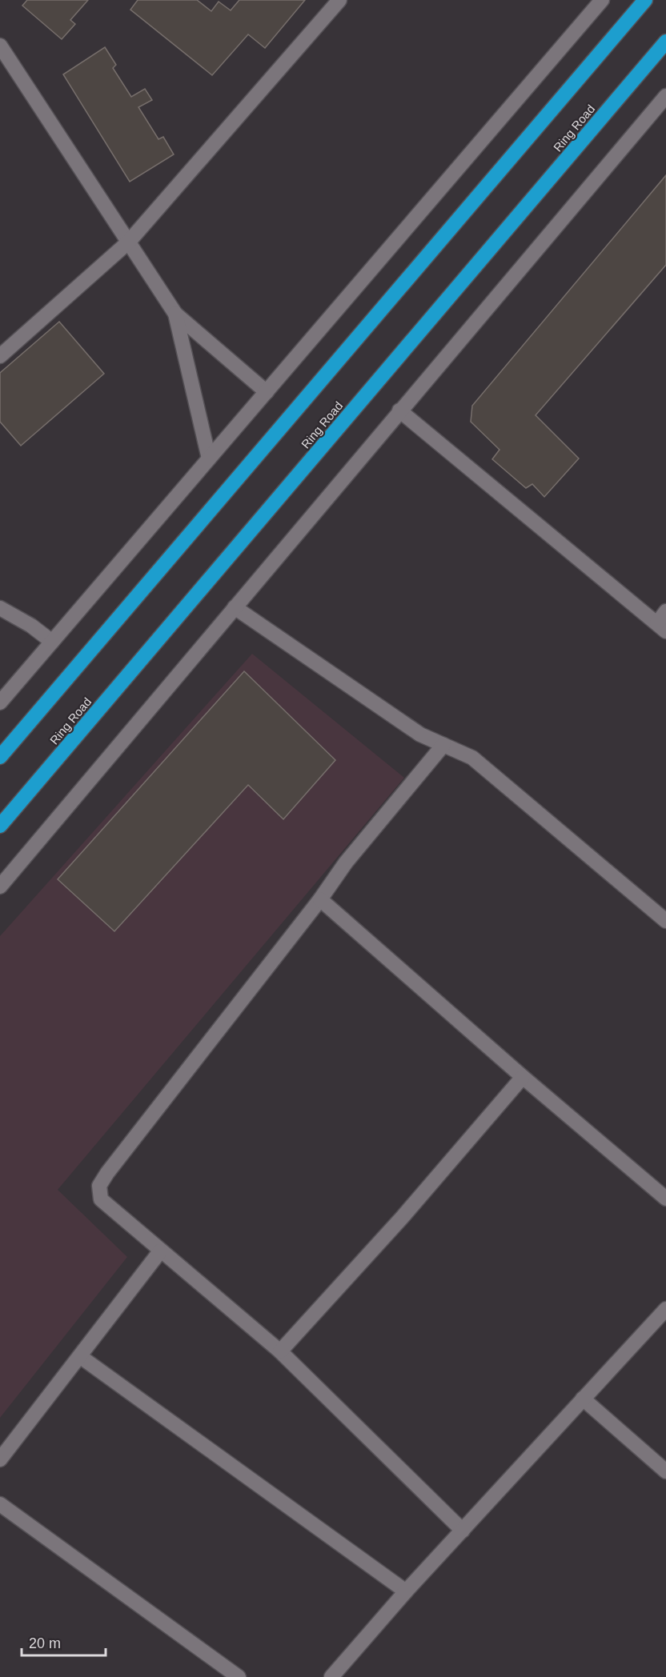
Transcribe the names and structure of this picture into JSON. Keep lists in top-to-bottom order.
{
  "streets": {
    "highway": ["Ring Road"]
  },
  "scale_bar": "20 m"
}
